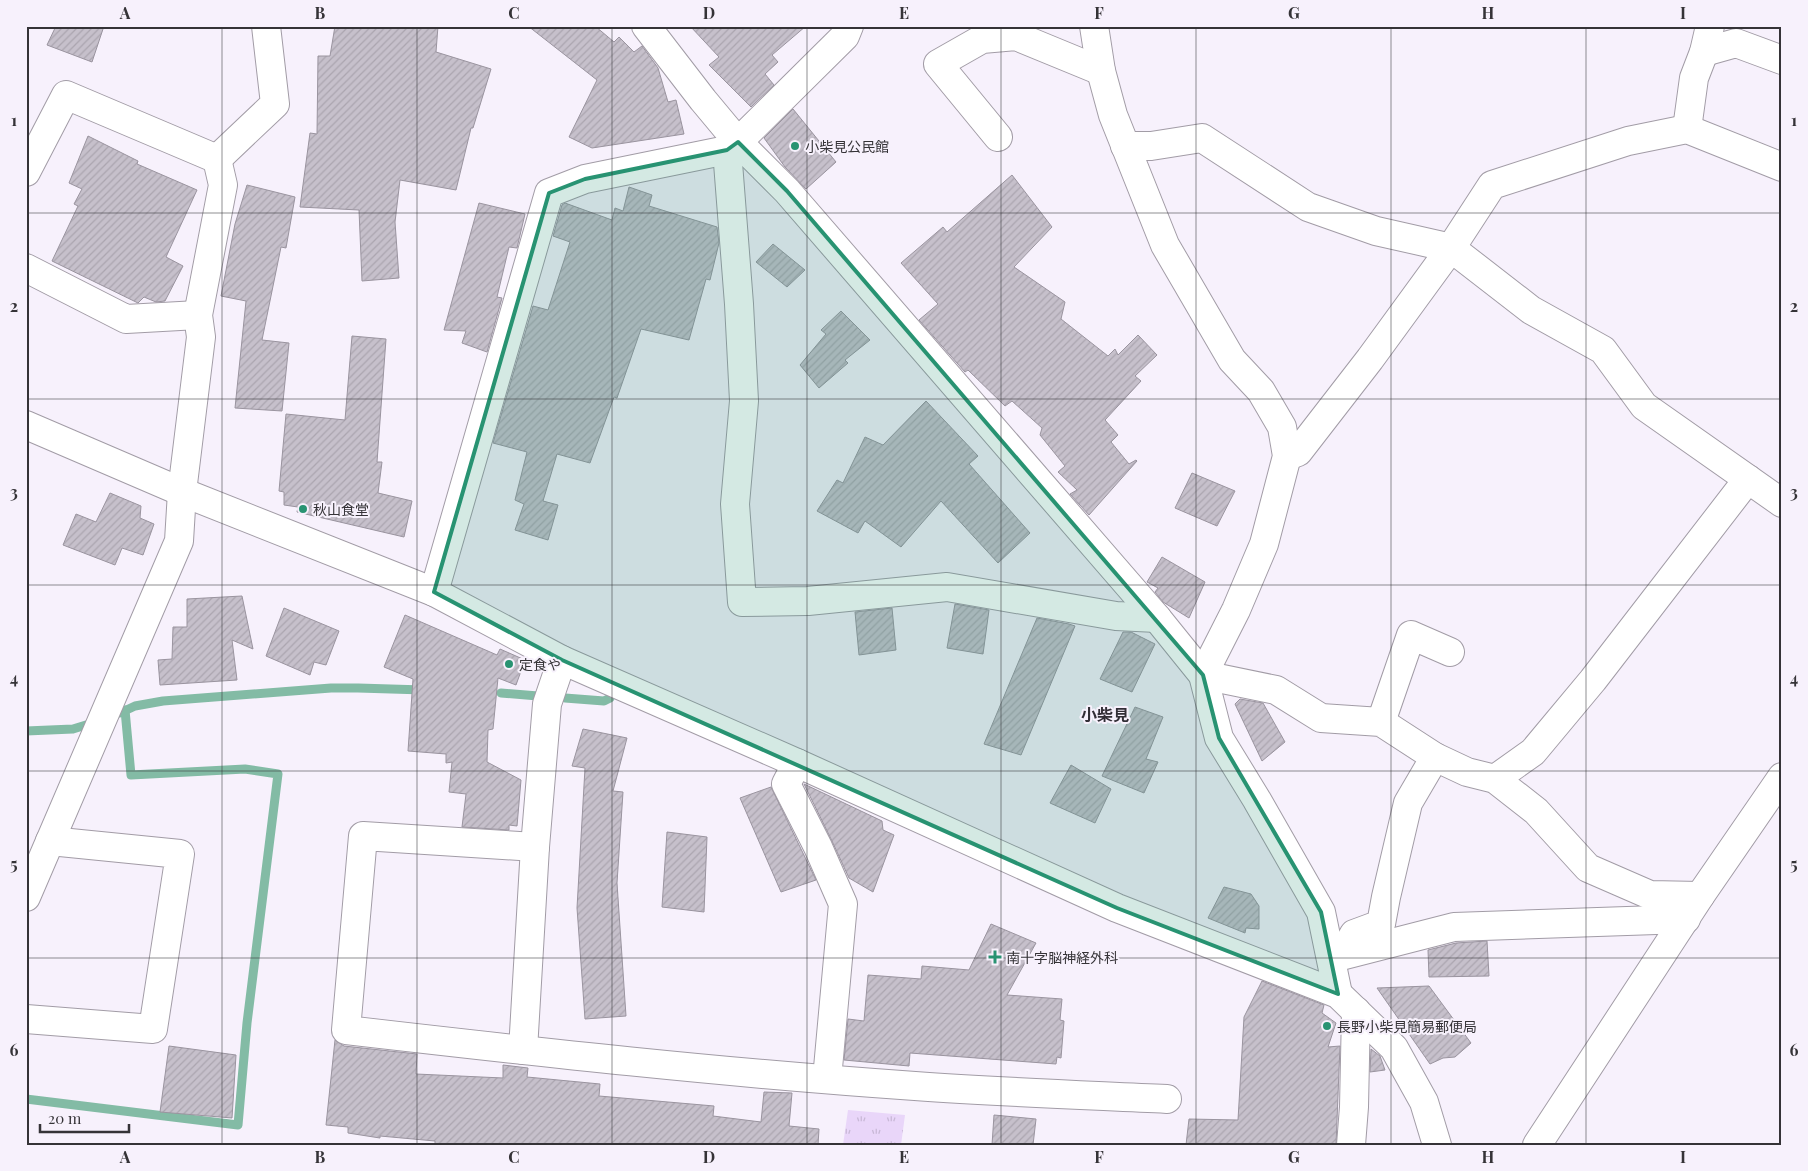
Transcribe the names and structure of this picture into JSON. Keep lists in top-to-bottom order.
{
  "districts": ["小柴見"],
  "places": {
    "other": [
      "小柴見公民館",
      "秋山食堂",
      "定食や",
      "長野小柴見簡易郵便局"
    ],
    "health": ["南十字脳神経外科"]
  },
  "scale_bar": "20 m",
  "grid": {
    "columns": [
      "A",
      "B",
      "C",
      "D",
      "E",
      "F",
      "G",
      "H",
      "I"
    ],
    "rows": [
      "1",
      "2",
      "3",
      "4",
      "5",
      "6"
    ]
  }
}
